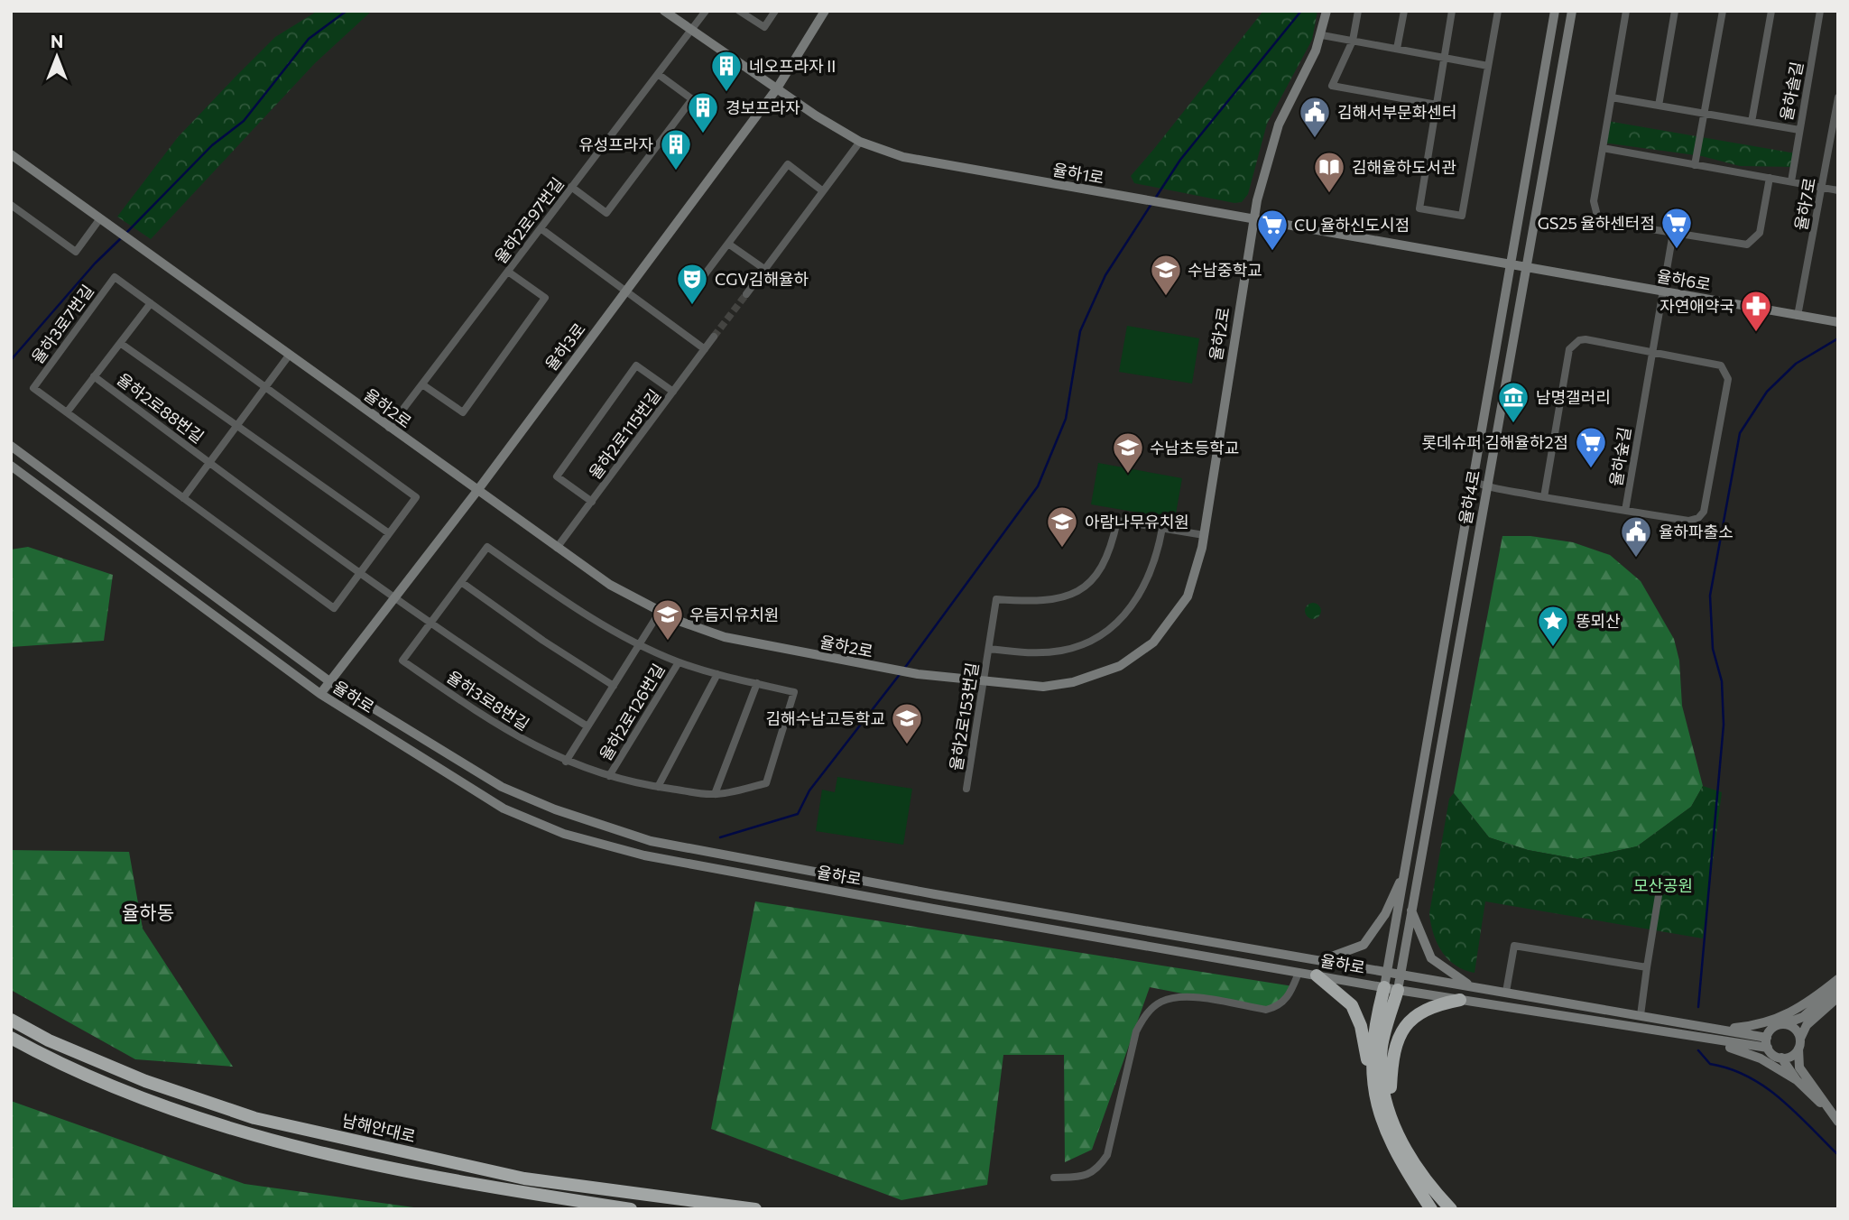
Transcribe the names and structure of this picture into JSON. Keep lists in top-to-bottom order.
{
  "streets": {
    "highway": ["남해안대로"],
    "main road": [
      "율하1로",
      "율하6로",
      "율하2로",
      "율하3로",
      "율하4로",
      "율하로"
    ],
    "street": [
      "율하솔길",
      "율하7로",
      "율하2로97번길",
      "율하3로7번길",
      "율하2로88번길",
      "율하2로115번길",
      "율하숲길",
      "율하3로8번길",
      "율하2로126번길",
      "율하2로153번길"
    ]
  },
  "crossings": [
    ["율하1로", "율하2로97번길"],
    ["율하1로", "율하6로"],
    ["율하1로", "율하2로"],
    ["율하1로", "율하3로"],
    ["율하1로", "율하4로"],
    ["율하7로", "율하6로"],
    ["율하2로97번길", "율하2로"],
    ["율하6로", "율하숲길"],
    ["율하6로", "율하4로"],
    ["율하3로7번길", "율하2로88번길"],
    ["율하2로", "율하3로"],
    ["율하2로", "율하2로115번길"],
    ["율하2로", "율하2로126번길"],
    ["율하2로", "율하2로153번길"],
    ["율하3로", "율하로"],
    ["율하3로", "율하3로8번길"],
    ["율하숲길", "율하4로"],
    ["율하4로", "율하로"],
    ["율하3로8번길", "율하2로126번길"]
  ],
  "districts": ["율하동"],
  "parks": ["모산공원"],
  "places": {
    "building": ["네오프라자 II", "경보프라자", "유성프라자"],
    "public building": ["김해서부문화센터", "율하파출소"],
    "library": ["김해율하도서관"],
    "supermarket": ["GS25 율하센터점", "CU 율하신도시점", "롯데슈퍼 김해율하2점"],
    "school or university": [
      "수남중학교",
      "수남초등학교",
      "아람나무유치원",
      "우듬지유치원",
      "김해수남고등학교"
    ],
    "theatre": ["CGV김해율하"],
    "pharmacy": ["자연애약국"],
    "museum": ["남명갤러리"],
    "place": ["똥뫼산"]
  },
  "north": "top"
}
